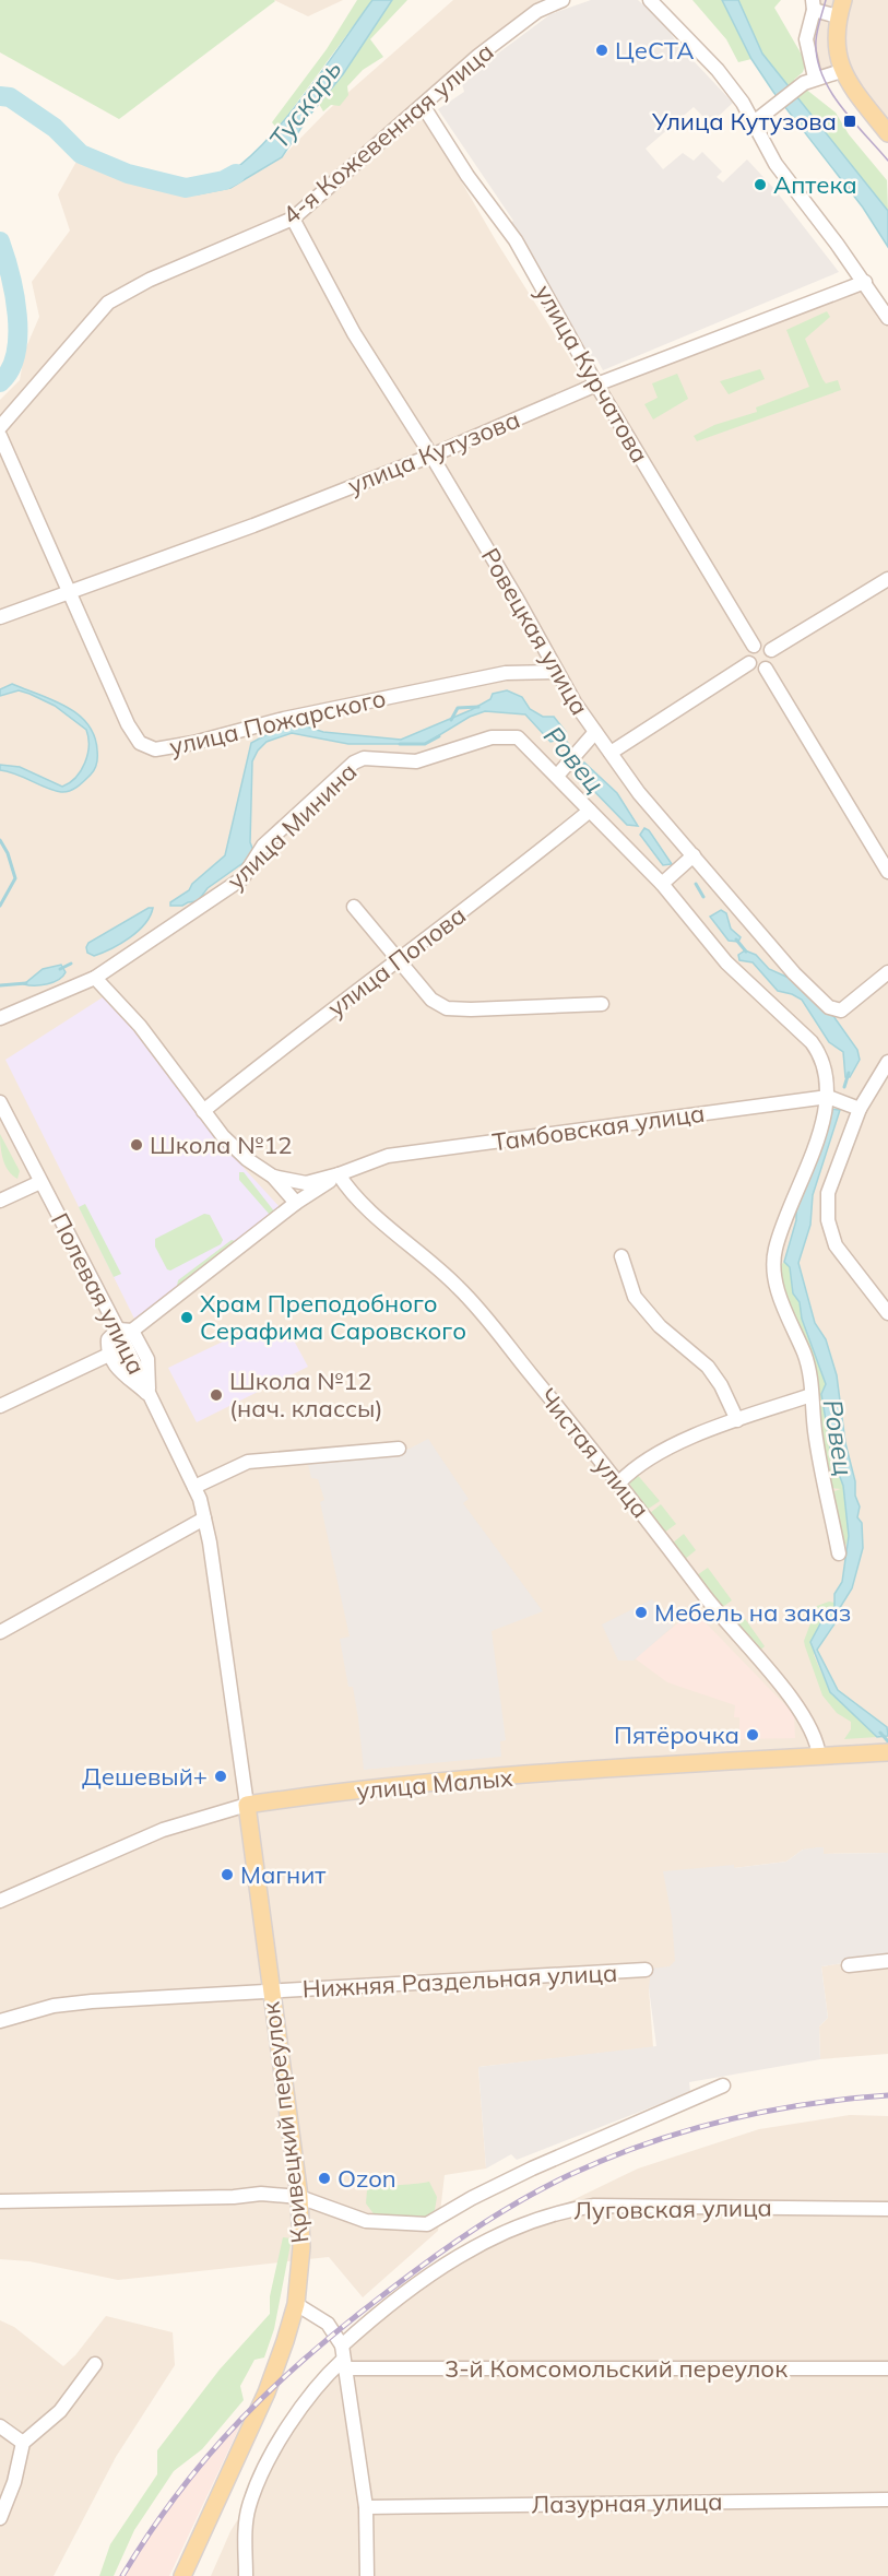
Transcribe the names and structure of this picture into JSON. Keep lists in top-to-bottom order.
{
  "streets": {
    "main road": ["улица Малых", "Кривецкий переулок"],
    "street": [
      "4-я Кожевенная улица",
      "улица Курчатова",
      "улица Кутузова",
      "Ровецкая улица",
      "улица Пожарского",
      "улица Минина",
      "улица Попова",
      "Тамбовская улица",
      "Полевая улица",
      "Чистая улица",
      "Нижняя Раздельная улица",
      "Луговская улица",
      "3-й Комсомольский переулок",
      "Лазурная улица"
    ]
  },
  "crossings": [
    ["4-я Кожевенная улица", "улица Курчатова"],
    ["4-я Кожевенная улица", "Ровецкая улица"],
    ["улица Курчатова", "улица Кутузова"],
    ["улица Кутузова", "Ровецкая улица"],
    ["улица Кутузова", "улица Пожарского"],
    ["Ровецкая улица", "улица Пожарского"],
    ["улица Минина", "Тамбовская улица"],
    ["улица Попова", "Тамбовская улица"],
    ["Тамбовская улица", "Полевая улица"],
    ["Тамбовская улица", "Чистая улица"],
    ["Полевая улица", "улица Малых"],
    ["Полевая улица", "Кривецкий переулок"],
    ["Чистая улица", "улица Малых"],
    ["улица Малых", "Кривецкий переулок"],
    ["Нижняя Раздельная улица", "Кривецкий переулок"],
    ["Луговская улица", "3-й Комсомольский переулок"]
  ],
  "water": ["Тускарь", "Ровец"],
  "places": {
    "other": [
      "ЦеСТА",
      "Аптека",
      "Школа №12",
      "Храм Преподобного Серафима Саровского",
      "Школа №12 (нач. классы)",
      "Мебель на заказ",
      "Пятёрочка",
      "Дешевый+",
      "Магнит",
      "Ozon"
    ],
    "transit": ["Улица Кутузова"]
  }
}
